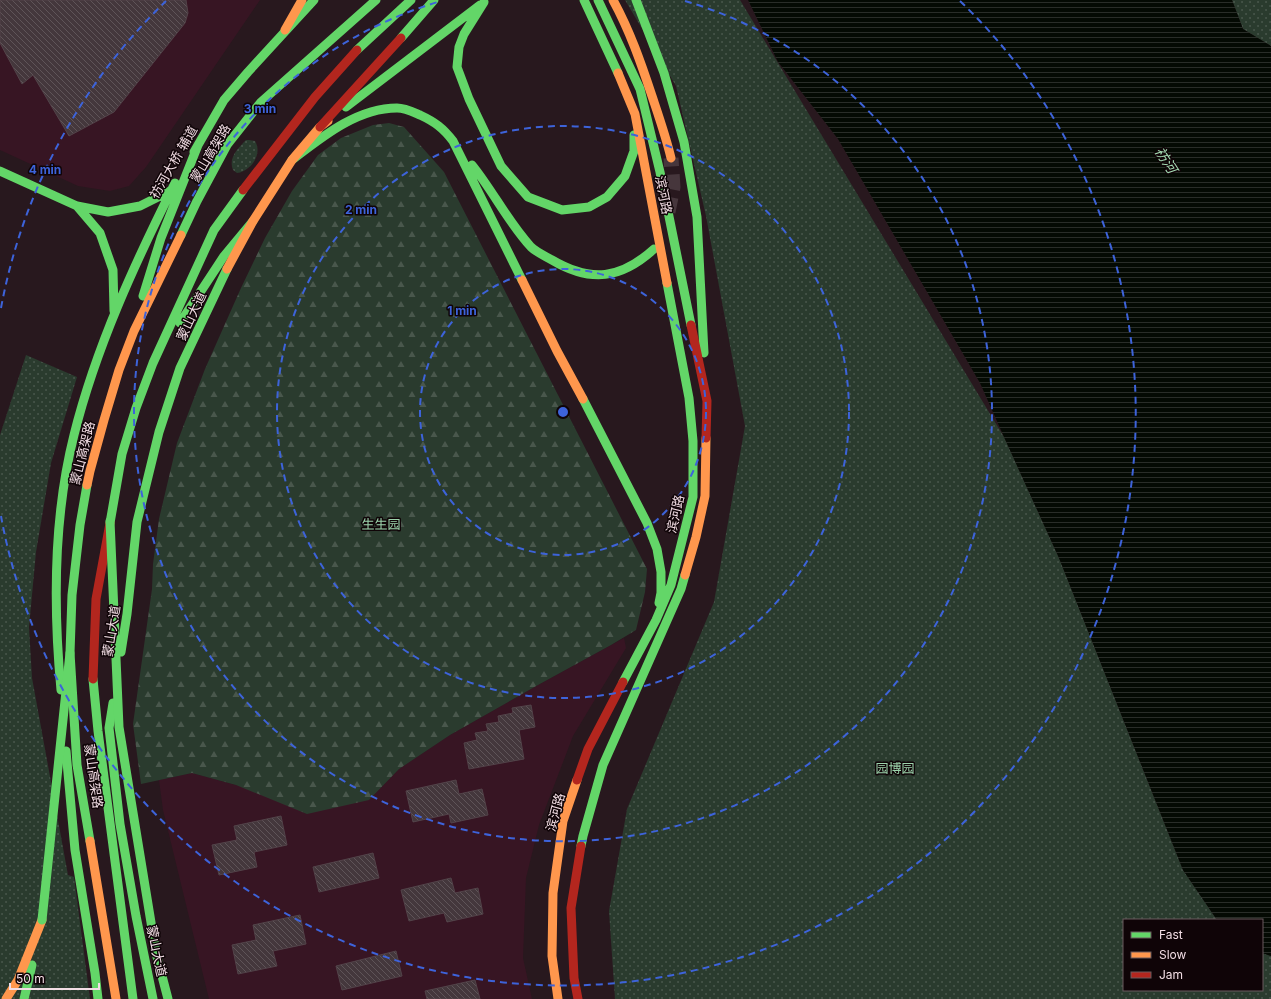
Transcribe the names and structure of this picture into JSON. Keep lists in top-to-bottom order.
{
  "streets": {
    "main road": [
      "蒙山高架路",
      "祊河大桥 辅道",
      "滨河路",
      "蒙山大道"
    ]
  },
  "water": ["祊河"],
  "parks": ["生生园", "园博园"],
  "legend": ["Fast", "Slow", "Jam"],
  "scale_bar": "50 m",
  "rings": [
    "3 min",
    "4 min",
    "2 min",
    "1 min"
  ]
}
